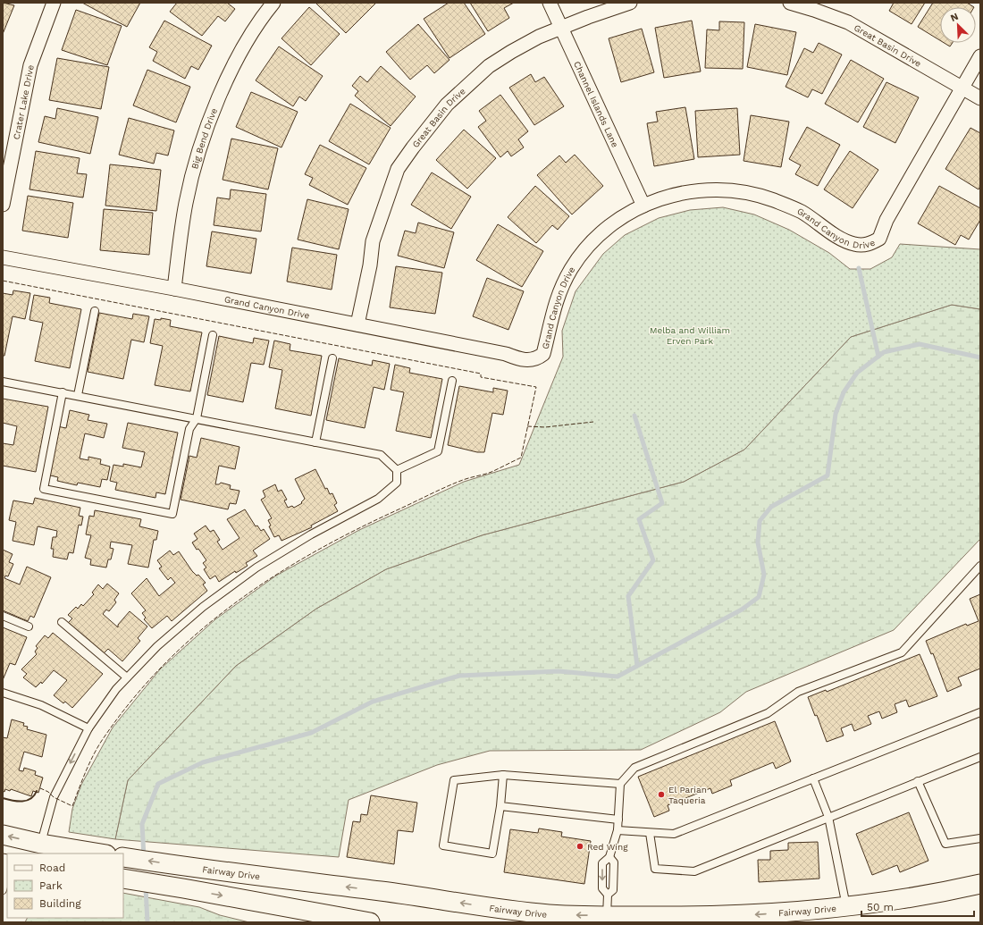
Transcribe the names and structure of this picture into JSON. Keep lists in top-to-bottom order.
{
  "streets": {
    "main road": ["Fairway Drive"],
    "street": [
      "Great Basin Drive",
      "Crater Lake Drive",
      "Channel Islands Lane",
      "Big Bend Drive",
      "Grand Canyon Drive"
    ]
  },
  "crossings": [
    ["Great Basin Drive", "Channel Islands Lane"],
    ["Great Basin Drive", "Grand Canyon Drive"],
    ["Channel Islands Lane", "Grand Canyon Drive"],
    ["Big Bend Drive", "Grand Canyon Drive"]
  ],
  "parks": ["Melba and William Erven Park"],
  "places": ["El Parian Taqueria", "Red Wing"],
  "legend": ["Road", "Park", "Building"],
  "scale_bar": "50 m",
  "north": "top left"
}
